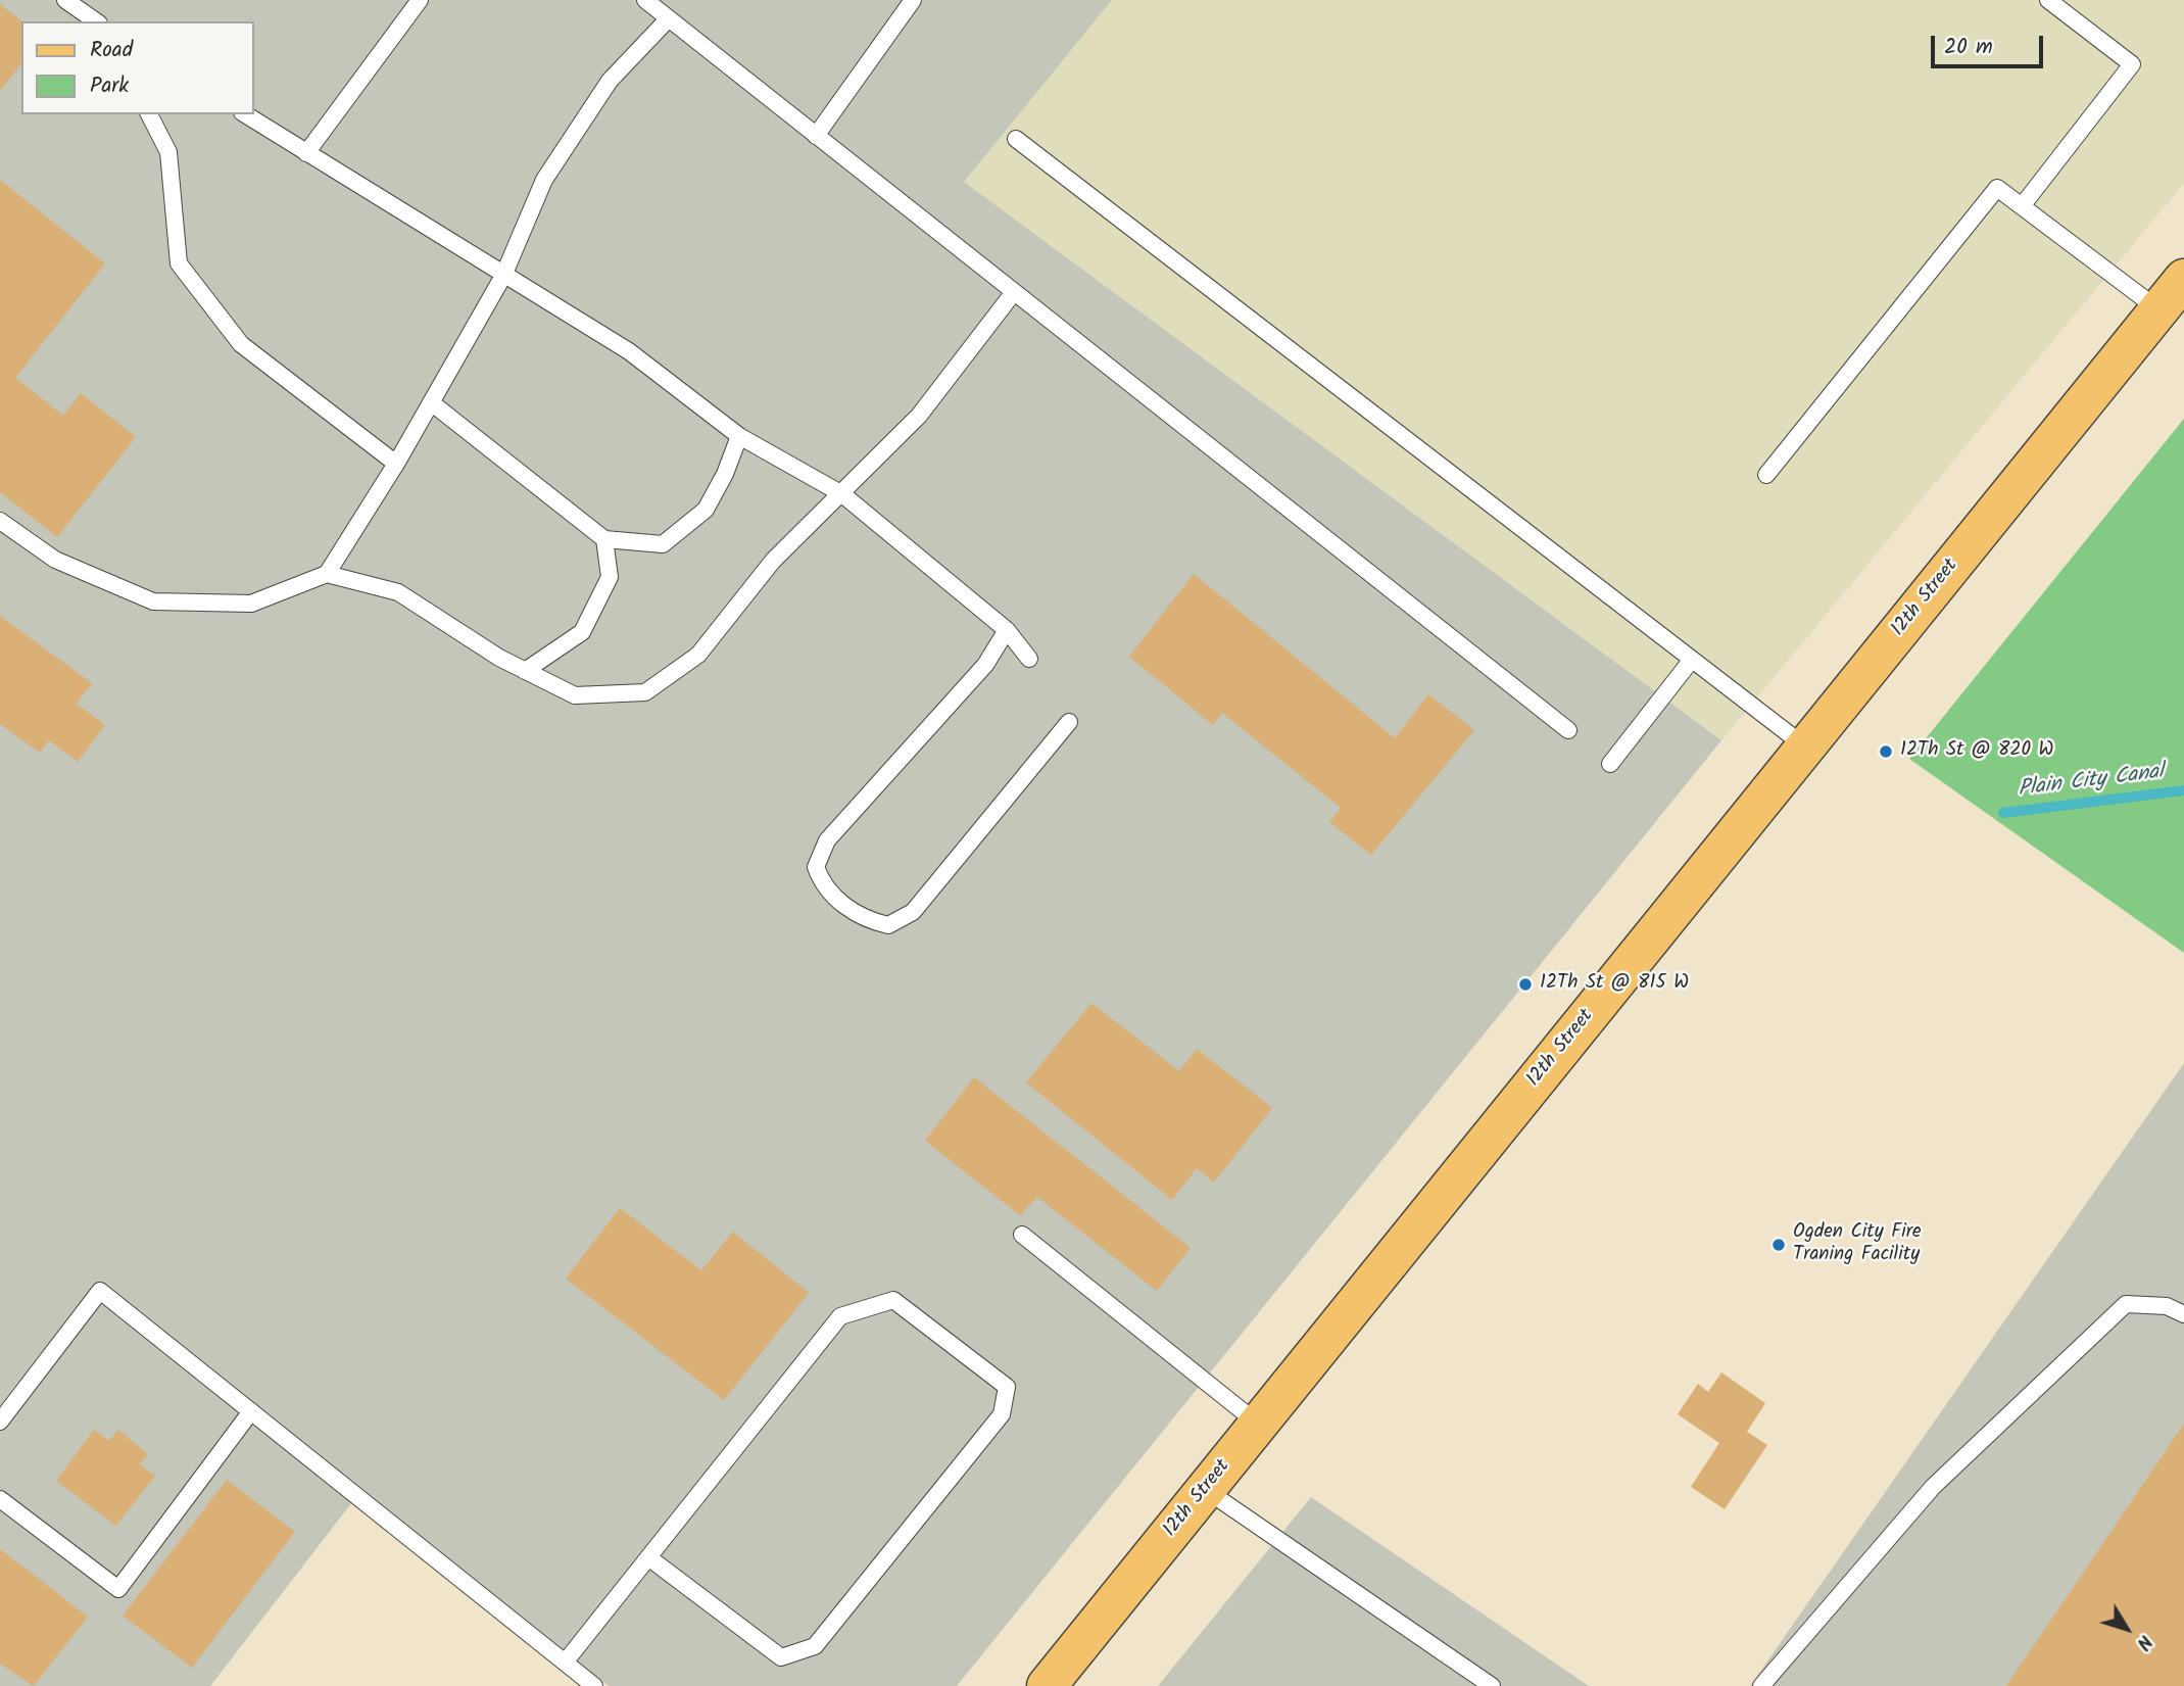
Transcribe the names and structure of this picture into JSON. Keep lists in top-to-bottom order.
{
  "streets": {
    "main road": ["12th Street"]
  },
  "water": ["Plain City Canal"],
  "places": ["12Th St @ 820 W", "12Th St @ 815 W", "Ogden City Fire Traning Facility"],
  "legend": ["Road", "Park"],
  "scale_bar": "20 m",
  "north": "bottom right"
}
